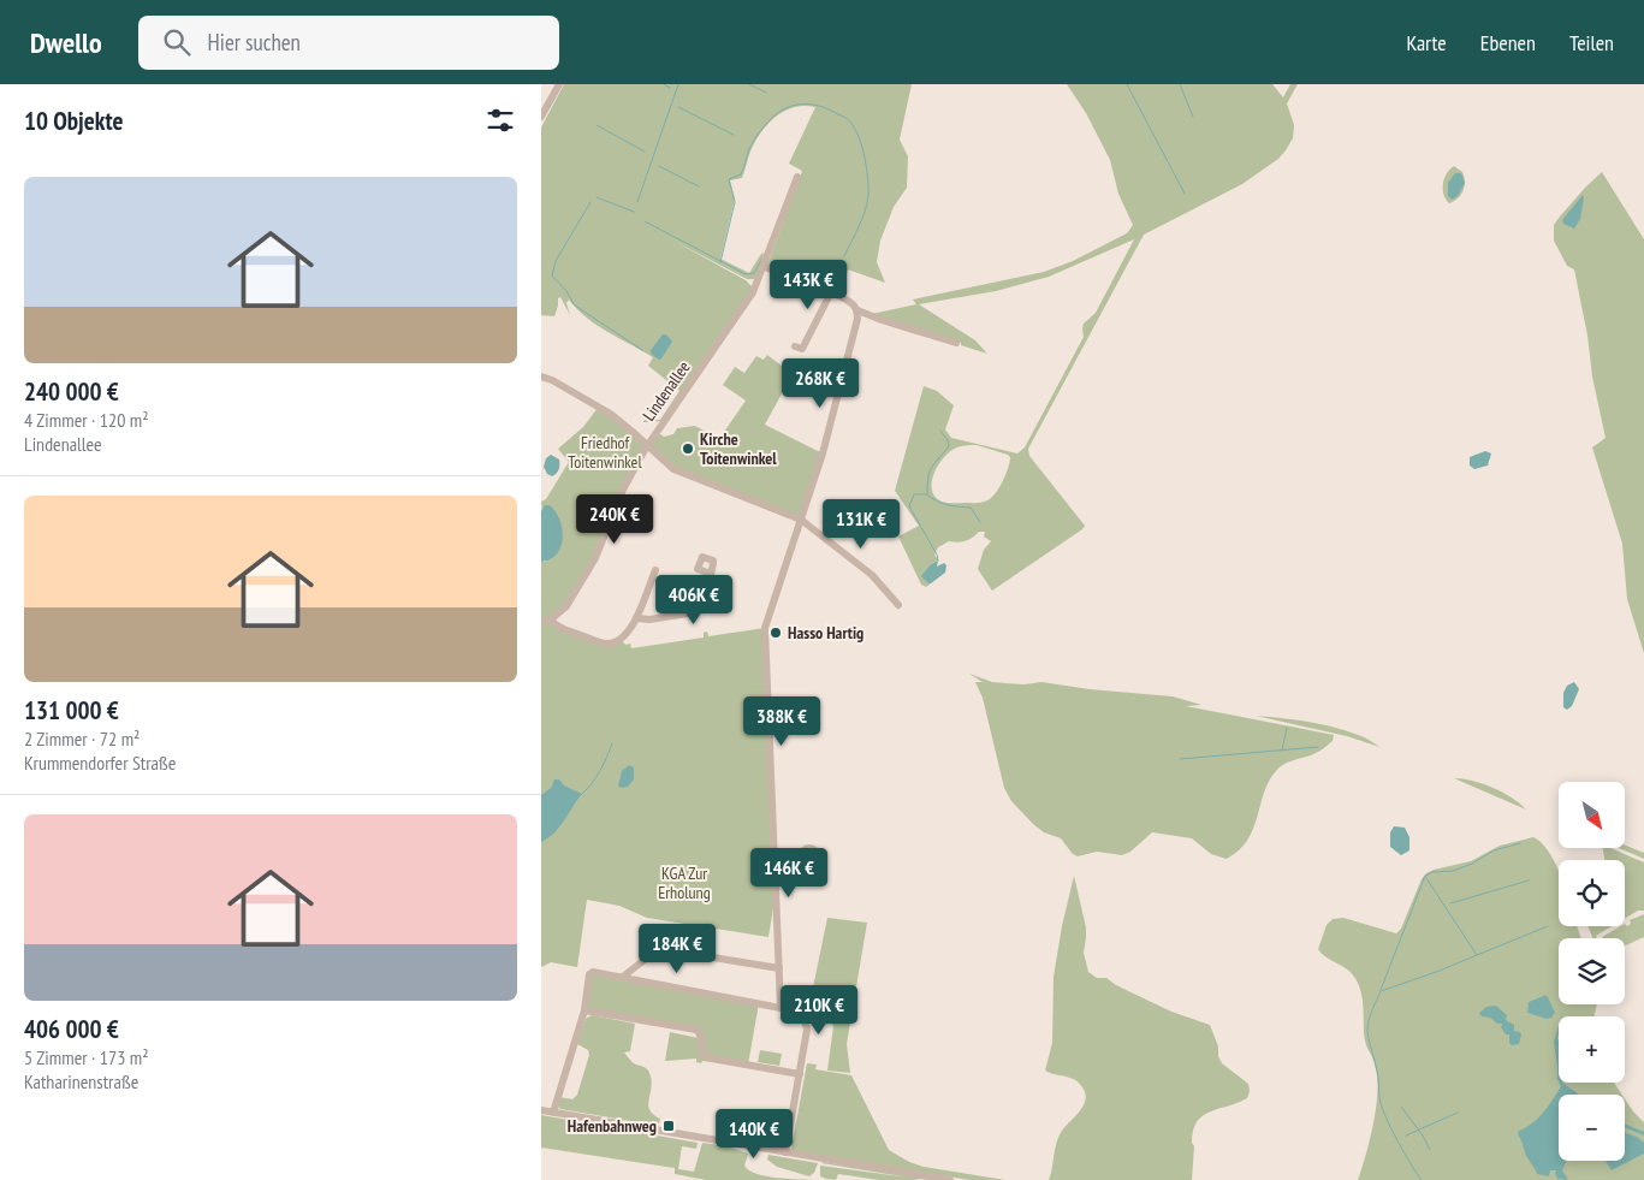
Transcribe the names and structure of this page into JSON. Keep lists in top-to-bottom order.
{
  "streets": {
    "street": ["Lindenallee"]
  },
  "parks": ["Friedhof Toitenwinkel", "KGA Zur Erholung"],
  "places": {
    "other": ["Kirche Toitenwinkel", "Hasso Hartig"],
    "transit": ["Hafenbahnweg"]
  },
  "north": "bottom right",
  "page": {
    "header": "Dwello",
    "search": "Hier suchen",
    "nav": ["Karte", "Ebenen", "Teilen"],
    "heading": "10 Objekte",
    "list": [
      {
        "name": "240 000 €",
        "note": "4 Zimmer · 120 m² · Lindenallee"
      },
      {
        "name": "131 000 €",
        "note": "2 Zimmer · 72 m² · Krummendorfer Straße"
      },
      {
        "name": "406 000 €",
        "note": "5 Zimmer · 173 m² · Katharinenstraße"
      }
    ],
    "price": [
      "143K €",
      "268K €",
      "240K €",
      "131K €",
      "406K €",
      "388K €",
      "146K €",
      "184K €",
      "210K €",
      "140K €"
    ],
    "map_buttons": ["+", "−"]
  }
}
